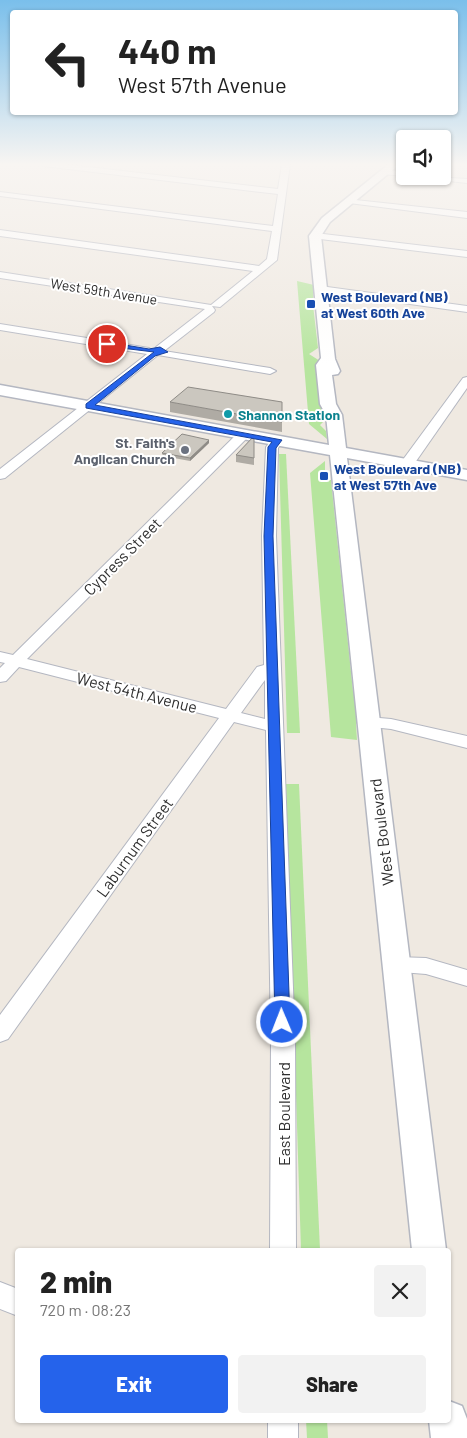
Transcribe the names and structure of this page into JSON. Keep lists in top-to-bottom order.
{
  "streets": {
    "street": [
      "West 59th Avenue",
      "Cypress Street",
      "West 54th Avenue",
      "West Boulevard",
      "Laburnum Street",
      "East Boulevard"
    ]
  },
  "crossings": [
    ["Cypress Street", "West 54th Avenue"],
    ["West 54th Avenue", "Laburnum Street"],
    ["West 54th Avenue", "East Boulevard"],
    ["Laburnum Street", "East Boulevard"]
  ],
  "places": {
    "transit": ["West Boulevard (NB) at West 60th Ave", "West Boulevard (NB) at West 57th Ave"],
    "other": ["Shannon Station", "St. Faith's Anglican Church"]
  },
  "page": {
    "turn": ["440 m", "West 57th Avenue"],
    "heading": ["2 min", "720 m · 08:23"],
    "buttons": ["Exit", "Share"]
  }
}
